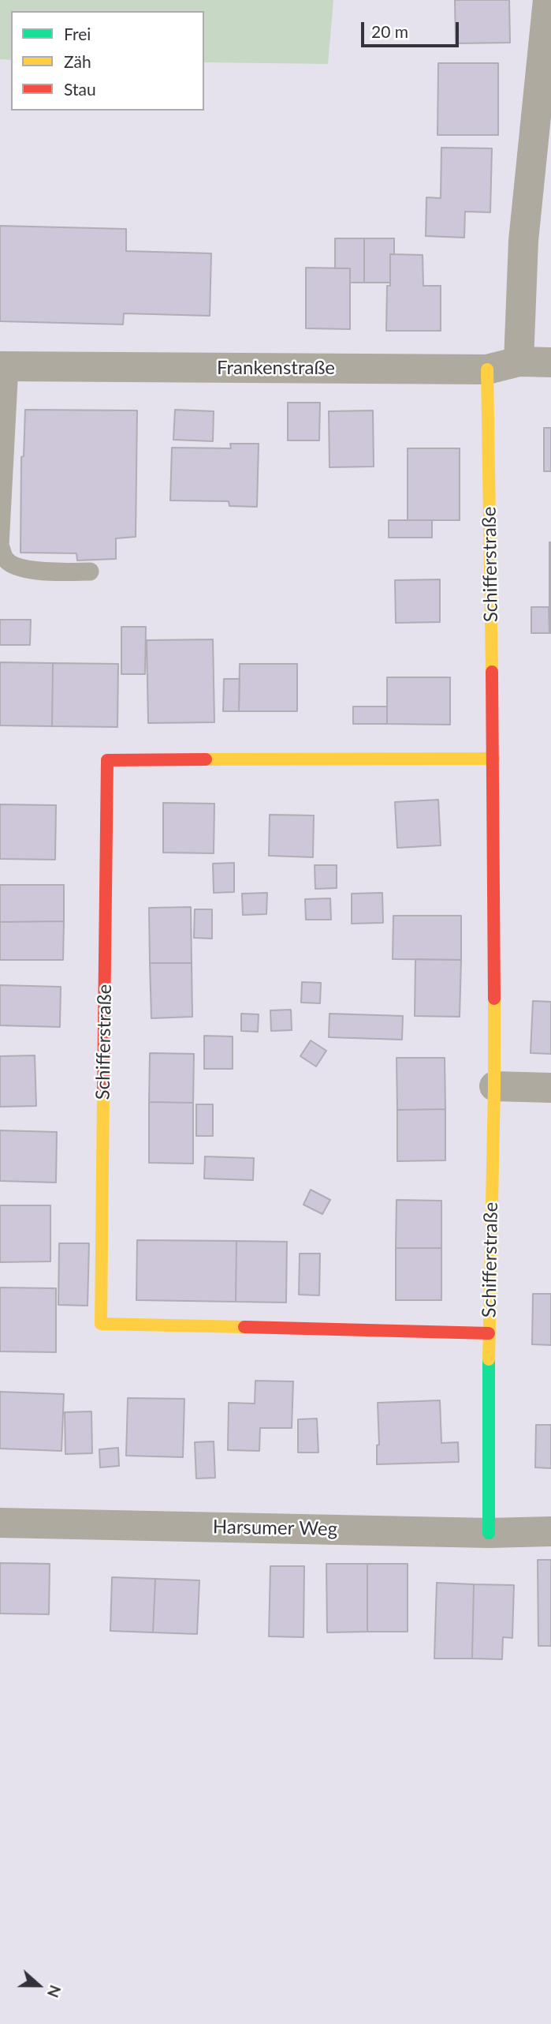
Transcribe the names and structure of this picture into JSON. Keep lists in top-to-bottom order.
{
  "streets": {
    "street": ["Frankenstraße", "Schifferstraße", "Harsumer Weg"]
  },
  "crossings": [
    ["Frankenstraße", "Schifferstraße"],
    ["Schifferstraße", "Harsumer Weg"]
  ],
  "legend": ["Frei", "Zäh", "Stau"],
  "scale_bar": "20 m",
  "north": "right"
}
